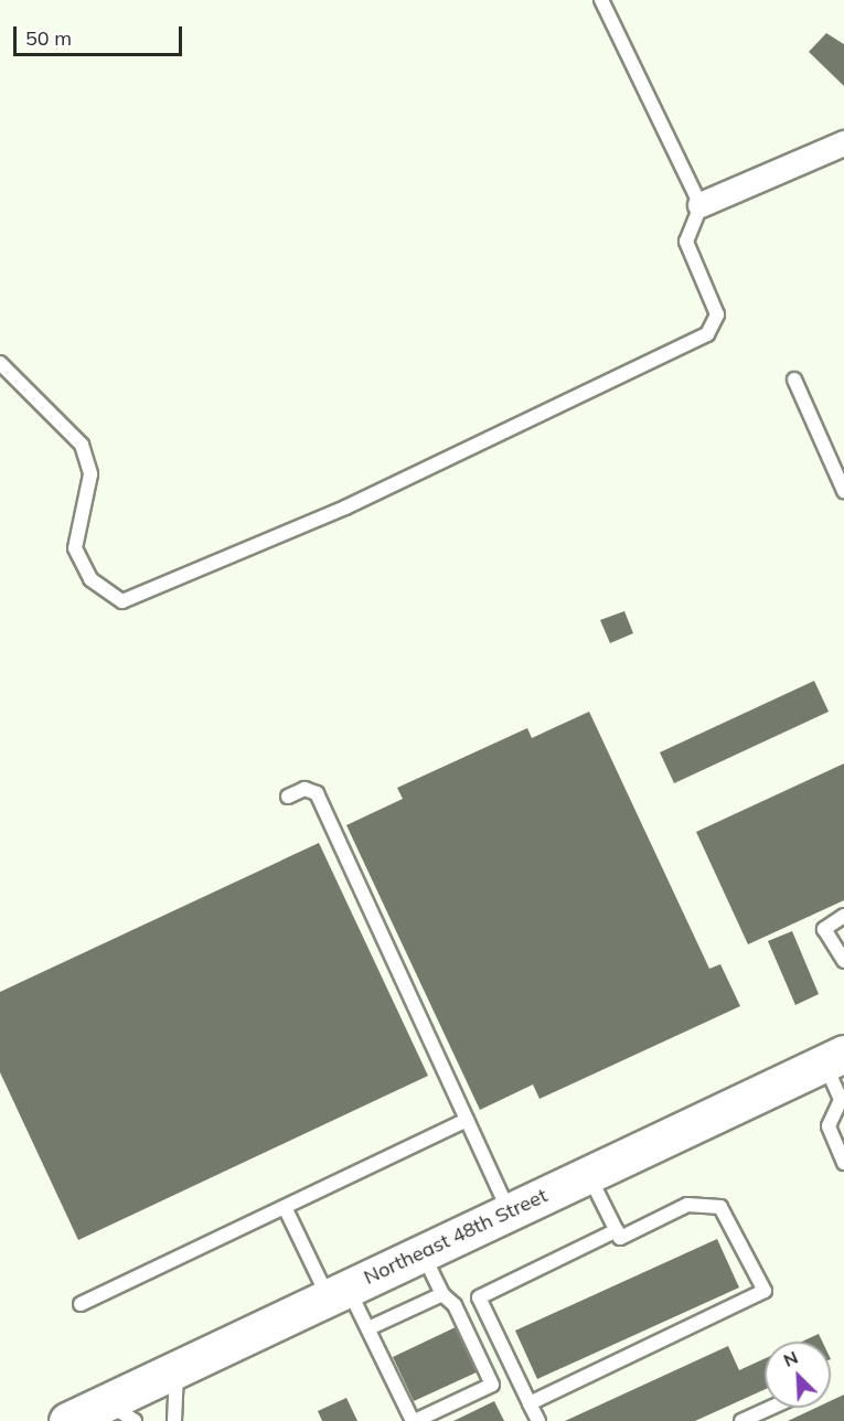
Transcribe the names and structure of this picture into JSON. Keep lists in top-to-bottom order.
{
  "streets": {
    "street": ["Northeast 48th Street"]
  },
  "scale_bar": "50 m",
  "north": "top left"
}
